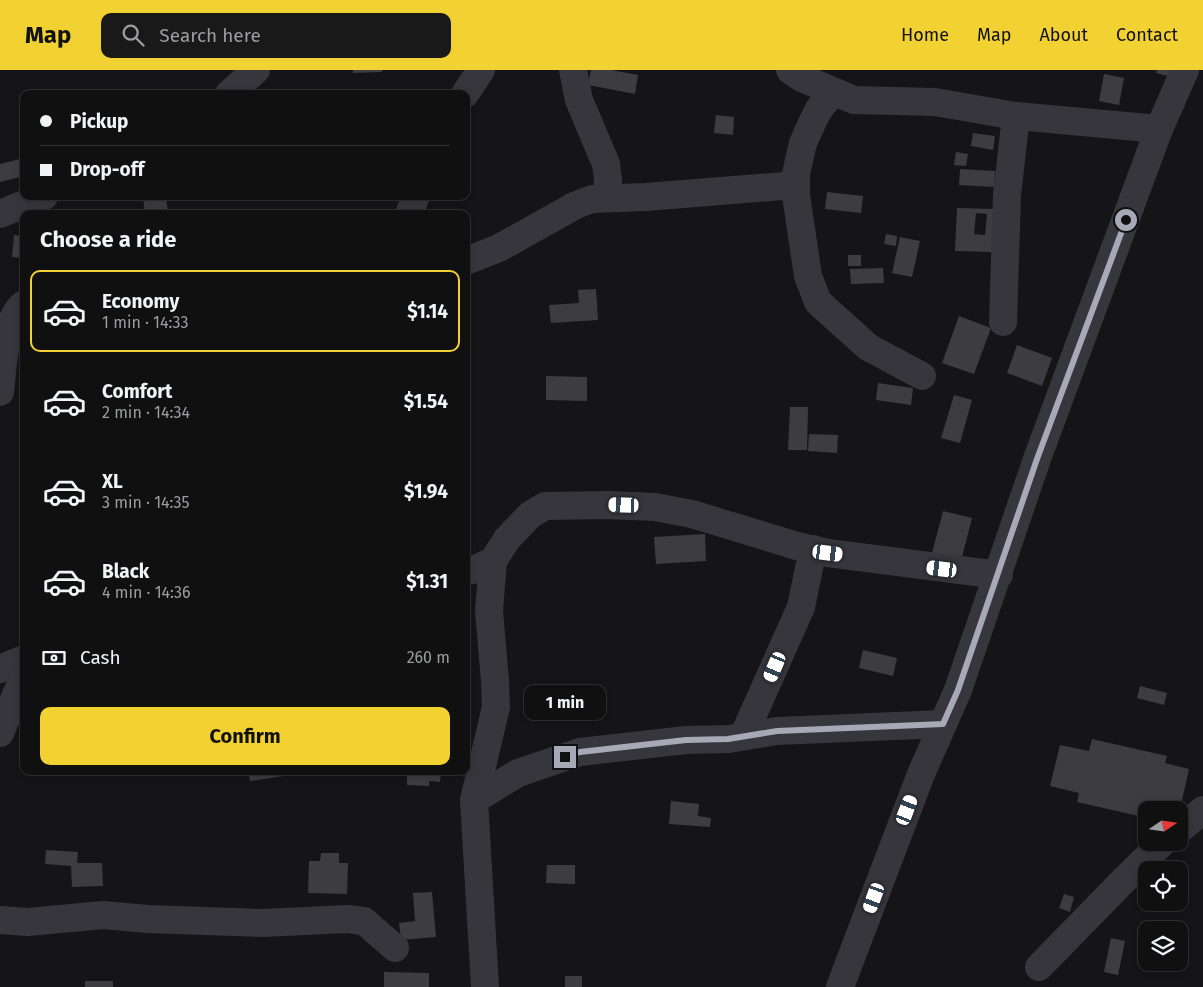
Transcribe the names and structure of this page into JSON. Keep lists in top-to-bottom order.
{
  "north": "right",
  "page": {
    "header": "Map",
    "search": "Search here",
    "nav": [
      "Home",
      "Map",
      "About",
      "Contact"
    ],
    "banner": ["Pickup", "Drop-off"],
    "heading": "Choose a ride",
    "list": [
      {
        "name": "Economy",
        "note": "1 min · 14:33",
        "value": "$1.14"
      },
      {
        "name": "Comfort",
        "note": "2 min · 14:34",
        "value": "$1.54"
      },
      {
        "name": "XL",
        "note": "3 min · 14:35",
        "value": "$1.94"
      },
      {
        "name": "Black",
        "note": "4 min · 14:36",
        "value": "$1.31"
      }
    ],
    "pay": ["Cash", "260 m"],
    "bubble": "1 min",
    "buttons": "Confirm"
  }
}
